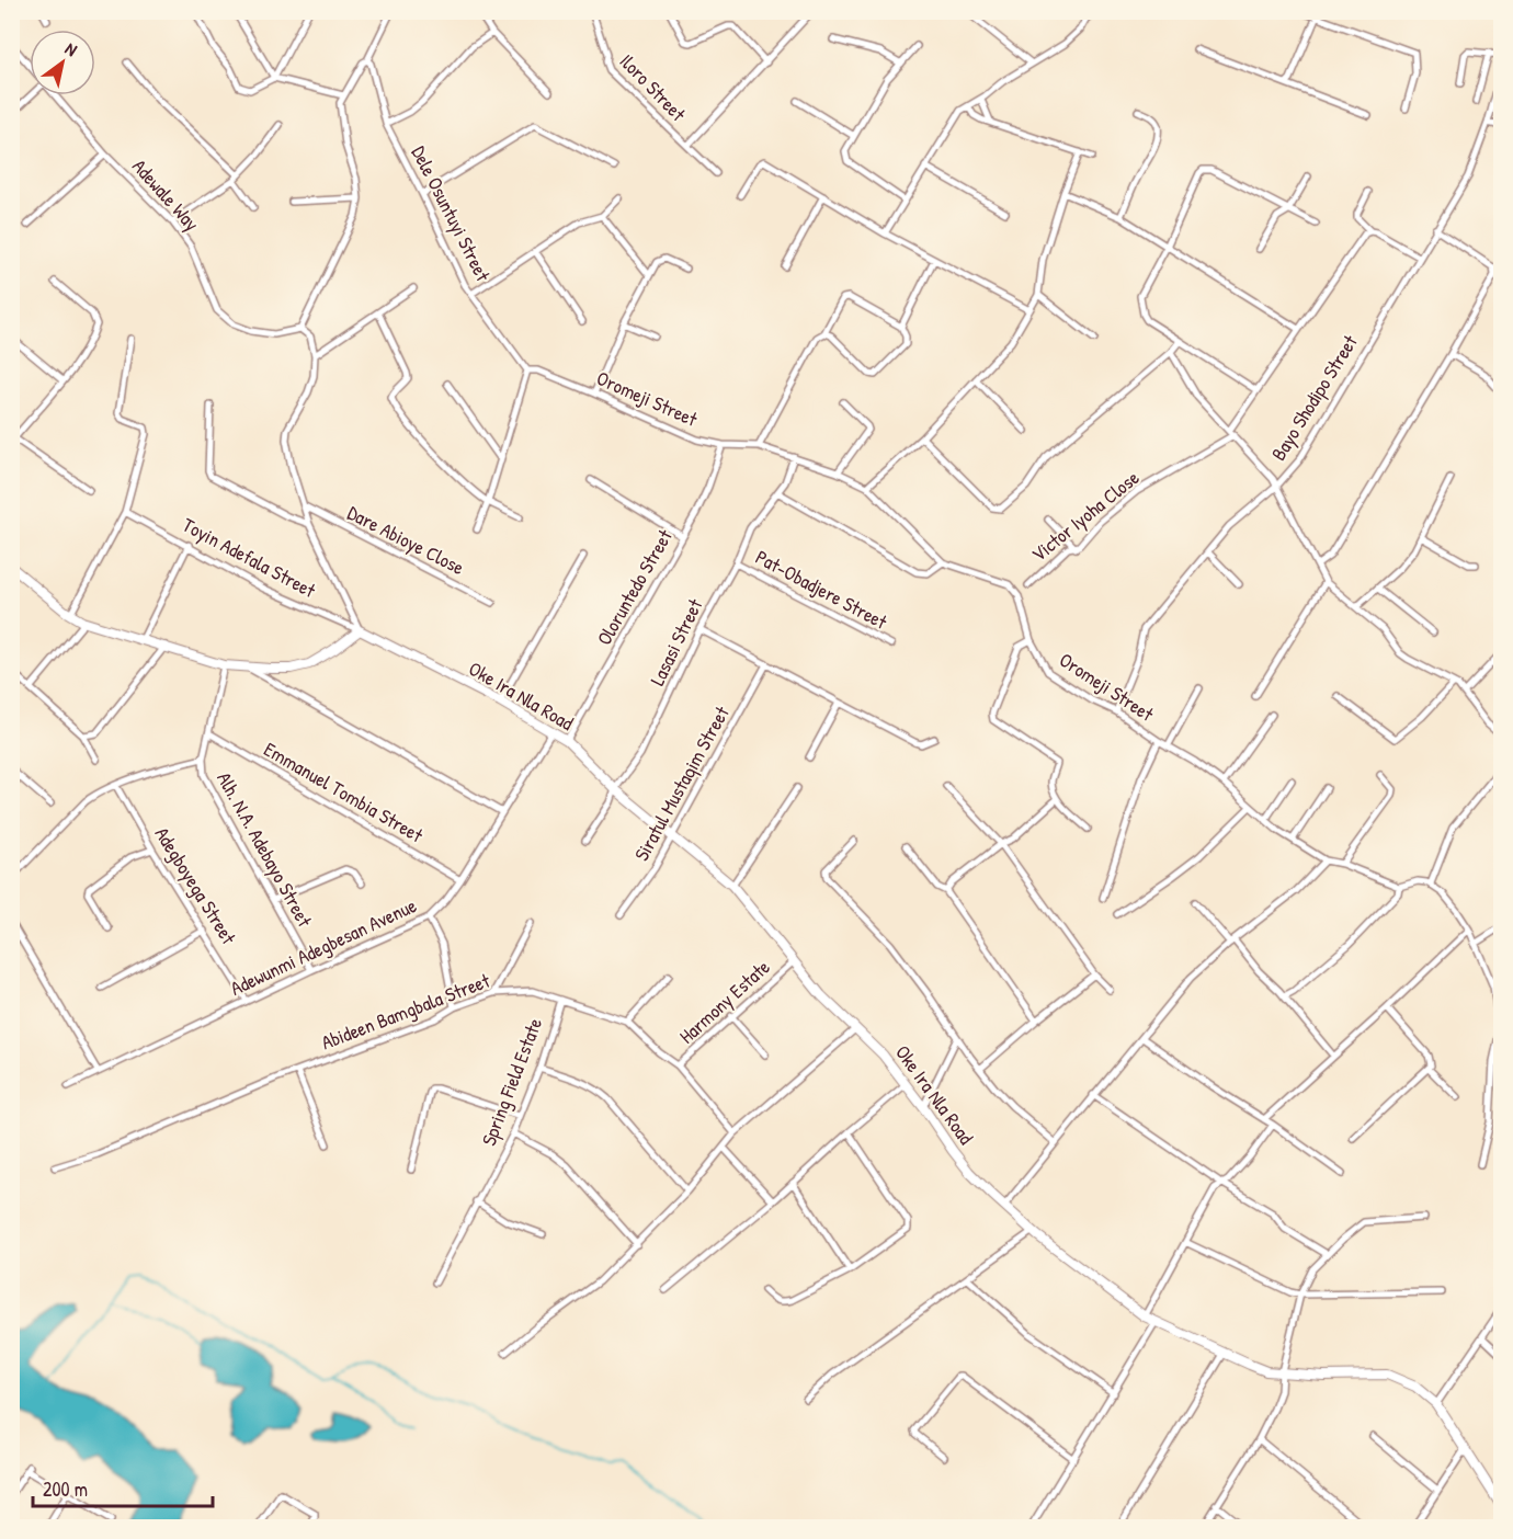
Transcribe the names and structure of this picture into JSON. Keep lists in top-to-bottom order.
{
  "streets": {
    "street": [
      "Iloro Street",
      "Adewale Way",
      "Dele Osuntuyi Street",
      "Bayo Shodipo Street",
      "Oromeji Street",
      "Victor Iyoha Close",
      "Dare Abioye Close",
      "Toyin Adefala Street",
      "Oloruntedo Street",
      "Pat-Obadjere Street",
      "Lasasi Street",
      "Oke Ira Nla Road",
      "Siratul Mustaqim Street",
      "Emmanuel Tombia Street",
      "Alh. N.A. Adebayo Street",
      "Adegboyega Street",
      "Adewunmi Adegbesan Avenue",
      "Harmony Estate",
      "Abideen Bamgbala Street",
      "Spring Field Estate"
    ]
  },
  "crossings": [
    ["Dele Osuntuyi Street", "Oromeji Street"],
    ["Bayo Shodipo Street", "Oromeji Street"],
    ["Oromeji Street", "Oloruntedo Street"],
    ["Oromeji Street", "Lasasi Street"],
    ["Toyin Adefala Street", "Oke Ira Nla Road"],
    ["Oloruntedo Street", "Oke Ira Nla Road"],
    ["Pat-Obadjere Street", "Lasasi Street"],
    ["Lasasi Street", "Oke Ira Nla Road"],
    ["Oke Ira Nla Road", "Siratul Mustaqim Street"],
    ["Oke Ira Nla Road", "Adewunmi Adegbesan Avenue"],
    ["Oke Ira Nla Road", "Harmony Estate"],
    ["Emmanuel Tombia Street", "Alh. N.A. Adebayo Street"],
    ["Emmanuel Tombia Street", "Adewunmi Adegbesan Avenue"],
    ["Alh. N.A. Adebayo Street", "Adewunmi Adegbesan Avenue"],
    ["Adegboyega Street", "Adewunmi Adegbesan Avenue"],
    ["Harmony Estate", "Abideen Bamgbala Street"],
    ["Abideen Bamgbala Street", "Spring Field Estate"]
  ],
  "scale_bar": "200 m",
  "north": "top right"
}
